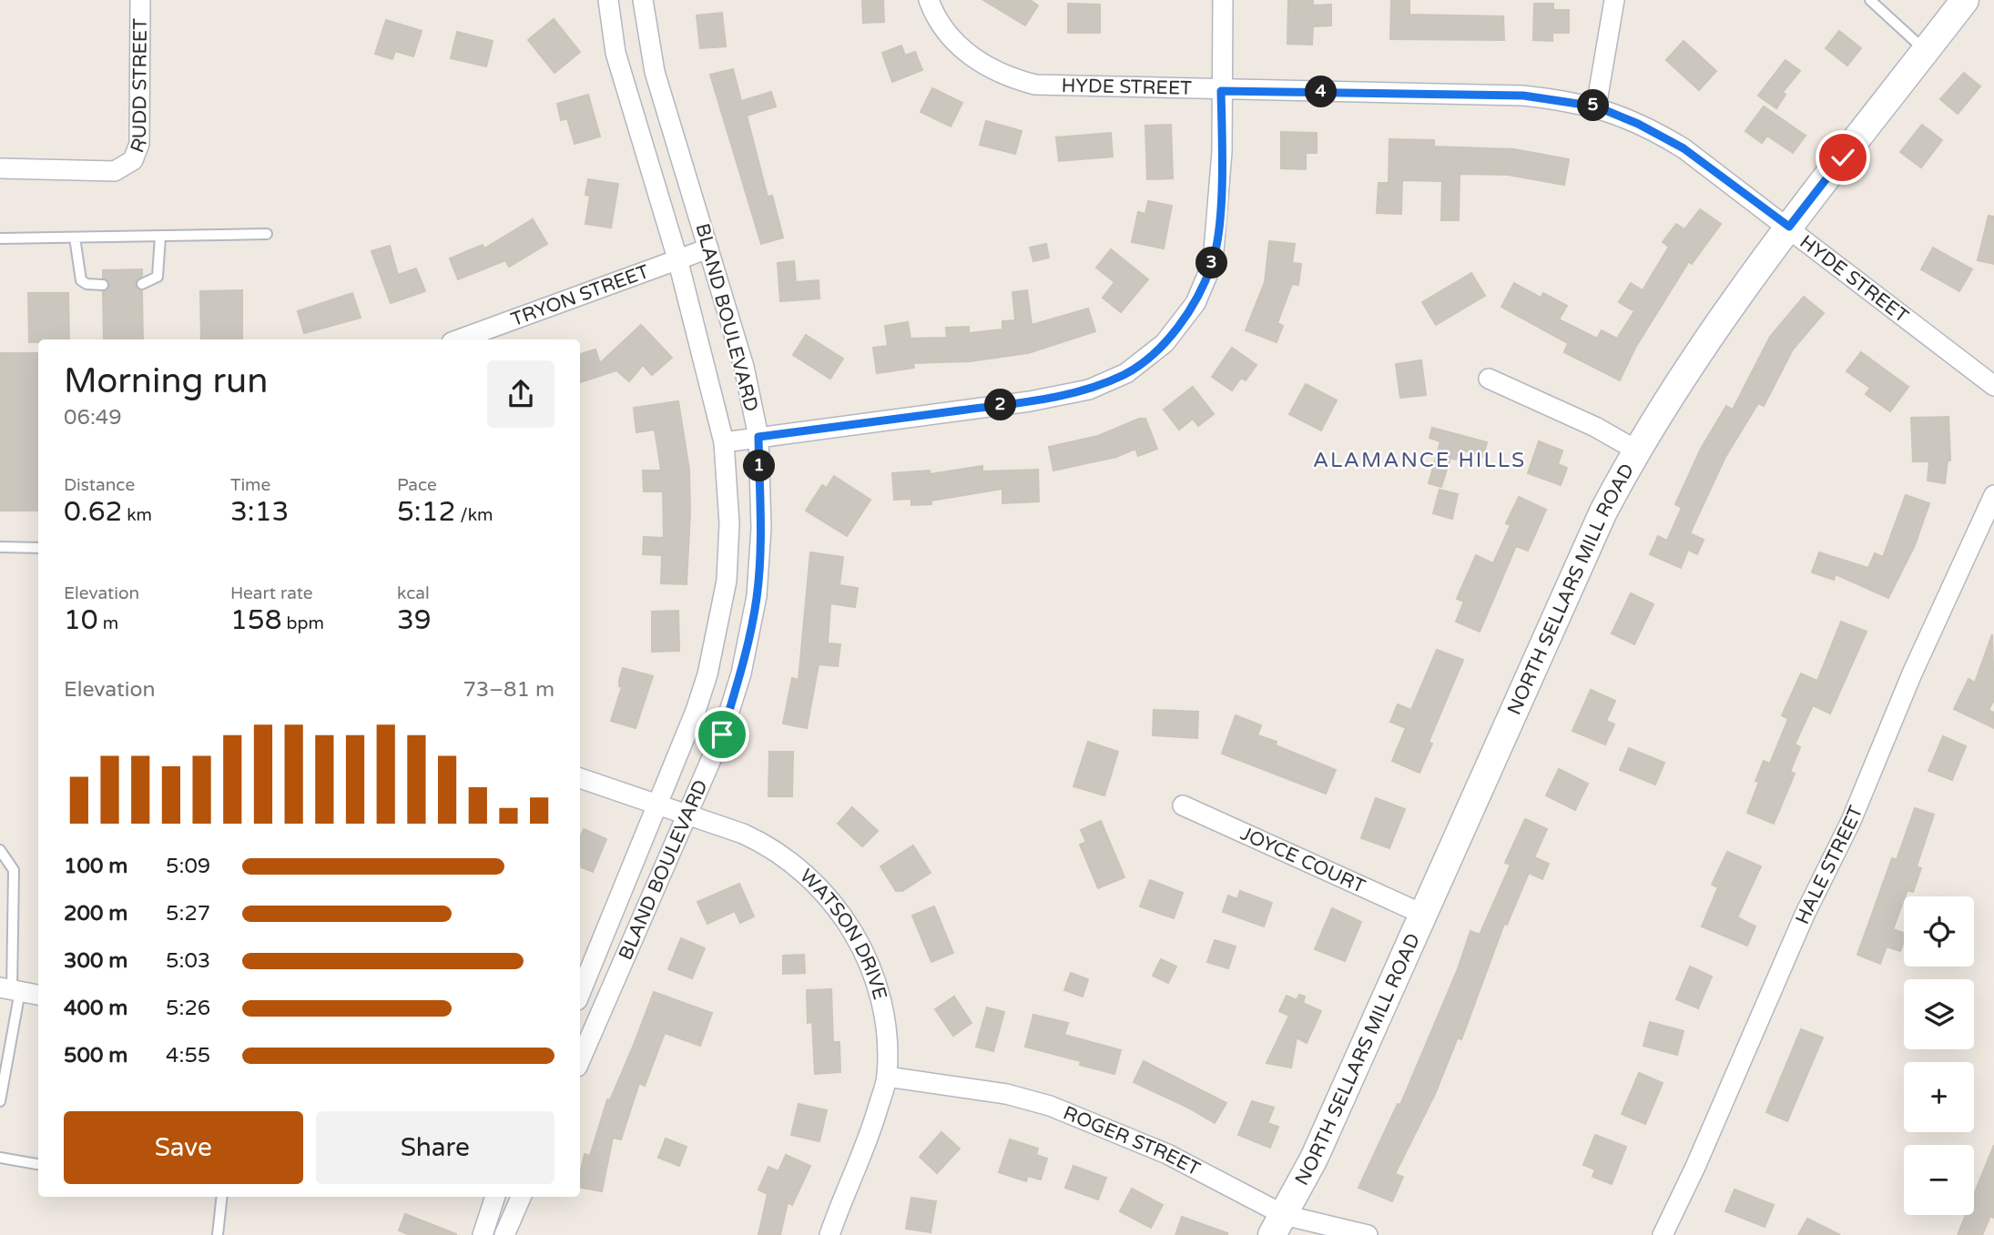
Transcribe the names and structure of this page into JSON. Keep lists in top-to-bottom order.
{
  "streets": {
    "street": [
      "RUDD STREET",
      "HYDE STREET",
      "TRYON STREET",
      "BLAND BOULEVARD",
      "NORTH SELLARS MILL ROAD",
      "JOYCE COURT",
      "HALE STREET",
      "WATSON DRIVE",
      "ROGER STREET"
    ]
  },
  "crossings": [
    ["HYDE STREET", "NORTH SELLARS MILL ROAD"],
    ["TRYON STREET", "BLAND BOULEVARD"],
    ["BLAND BOULEVARD", "WATSON DRIVE"],
    ["NORTH SELLARS MILL ROAD", "JOYCE COURT"],
    ["NORTH SELLARS MILL ROAD", "ROGER STREET"],
    ["WATSON DRIVE", "ROGER STREET"]
  ],
  "districts": ["ALAMANCE HILLS"],
  "page": {
    "pins": [
      "4",
      "5",
      "3",
      "2",
      "1"
    ],
    "heading": ["Morning run", "06:49"],
    "stats": [
      ["Distance", "0.62 km"],
      ["Time", "3:13"],
      ["Pace", "5:12 /km"],
      ["Elevation", "10 m"],
      ["Heart rate", "158 bpm"],
      ["kcal", "39"]
    ],
    "chart": ["Elevation", "73–81 m"],
    "list": [
      {
        "name": "100 m",
        "note": "5:09"
      },
      {
        "name": "200 m",
        "note": "5:27"
      },
      {
        "name": "300 m",
        "note": "5:03"
      },
      {
        "name": "400 m",
        "note": "5:26"
      },
      {
        "name": "500 m",
        "note": "4:55"
      }
    ],
    "map_buttons": ["+", "−"],
    "buttons": ["Save", "Share"]
  }
}
